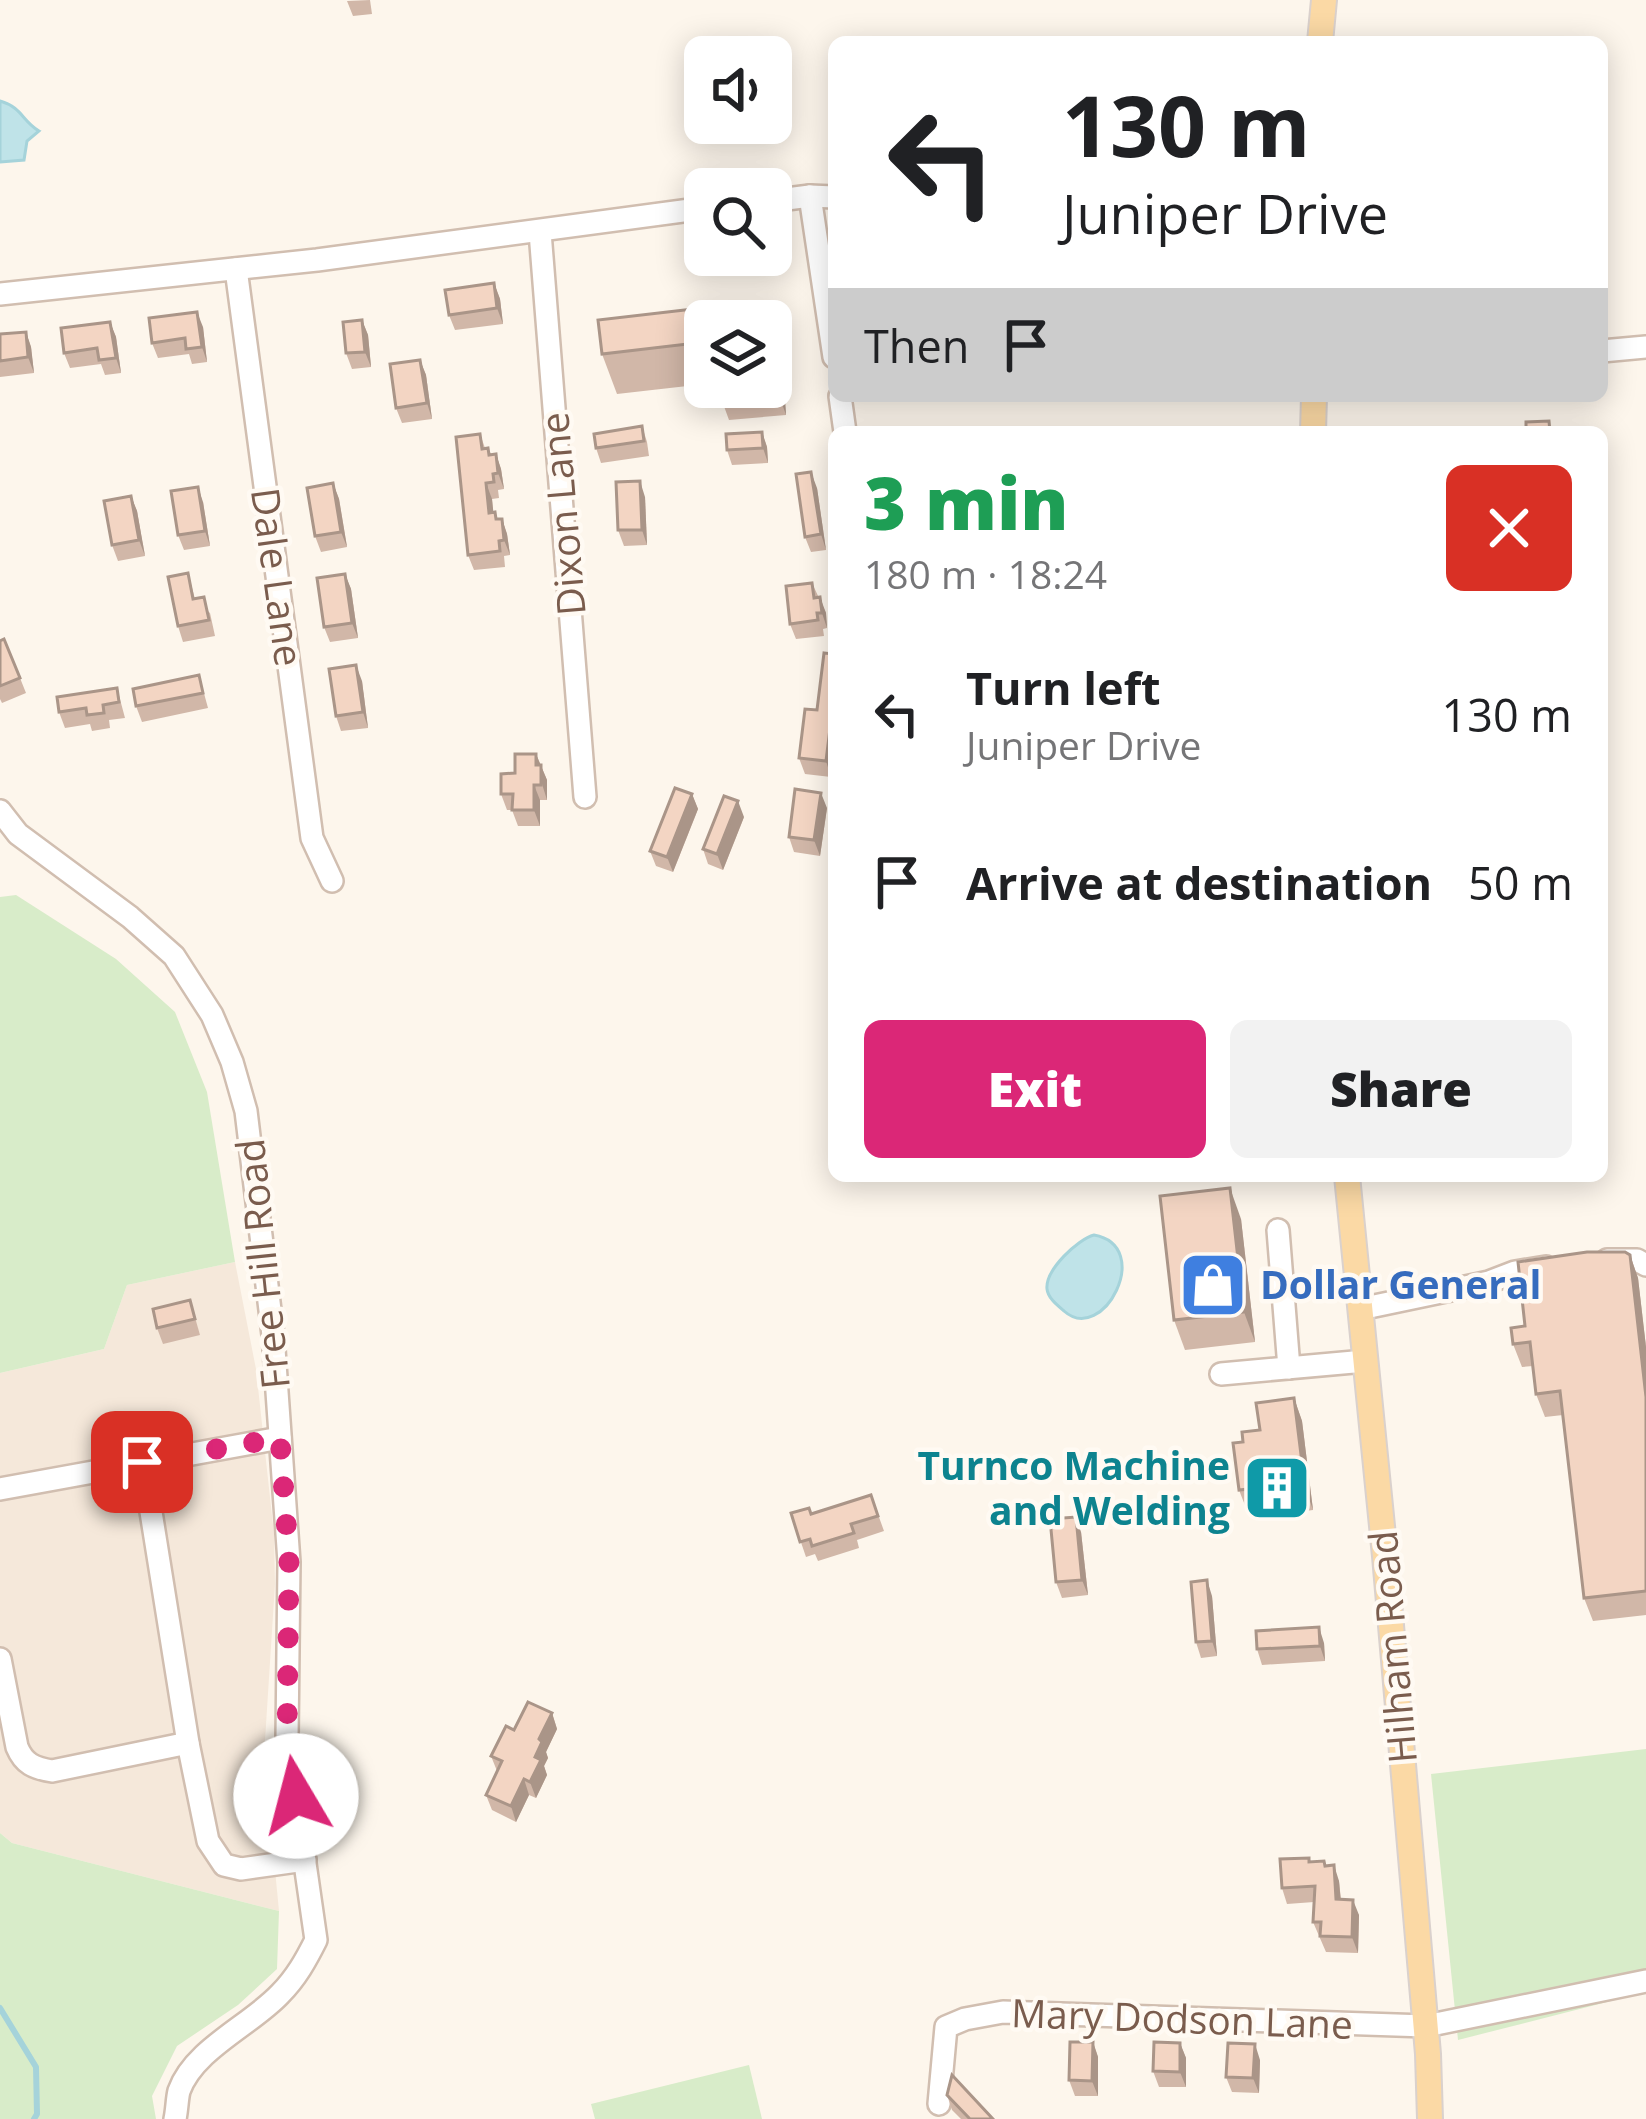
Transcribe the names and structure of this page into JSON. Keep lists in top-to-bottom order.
{
  "streets": {
    "main road": ["Hilham Road"],
    "street": [
      "Dixon Lane",
      "Dale Lane",
      "Free Hill Road",
      "Mary Dodson Lane"
    ]
  },
  "crossings": [
    ["Hilham Road", "Mary Dodson Lane"]
  ],
  "places": {
    "shop": ["Dollar General"],
    "building": ["Turnco Machine and Welding"]
  },
  "page": {
    "turn": ["130 m", "Juniper Drive"],
    "then": "Then",
    "heading": ["3 min", "180 m · 18:24"],
    "list": [
      {
        "name": "Turn left",
        "note": "Juniper Drive",
        "value": "130 m"
      },
      {
        "name": "Arrive at destination",
        "value": "50 m"
      }
    ],
    "buttons": ["Exit", "Share"]
  }
}
